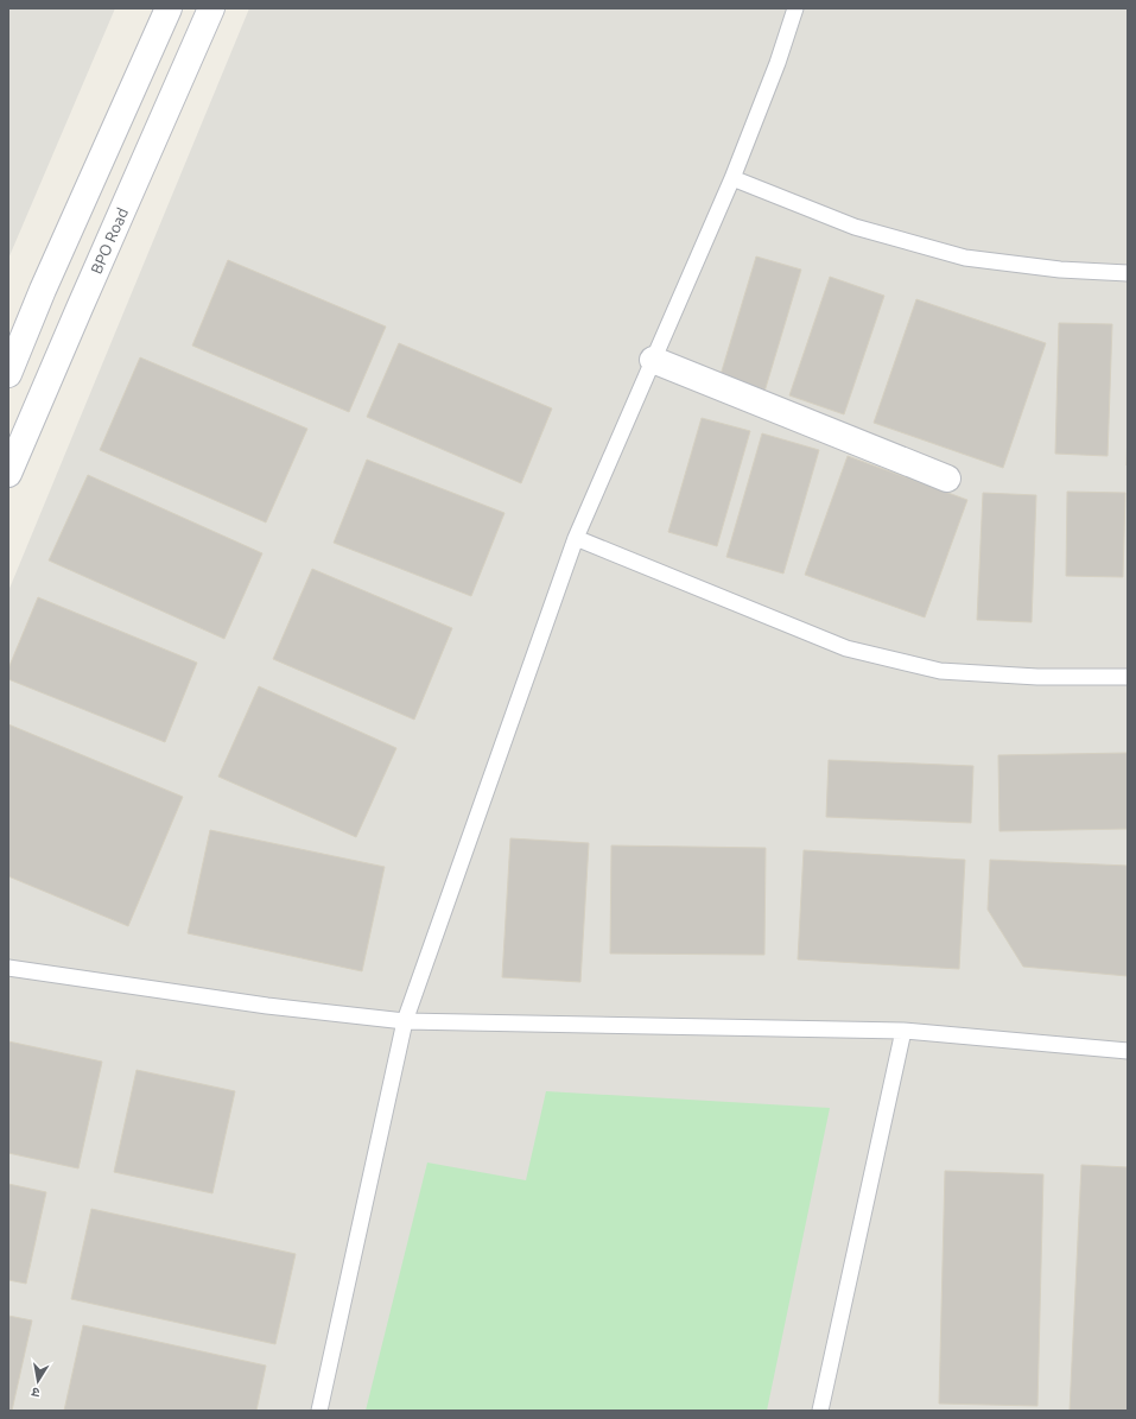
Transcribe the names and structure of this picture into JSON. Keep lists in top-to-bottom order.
{
  "streets": {
    "street": ["BPO Road"]
  },
  "north": "bottom"
}
